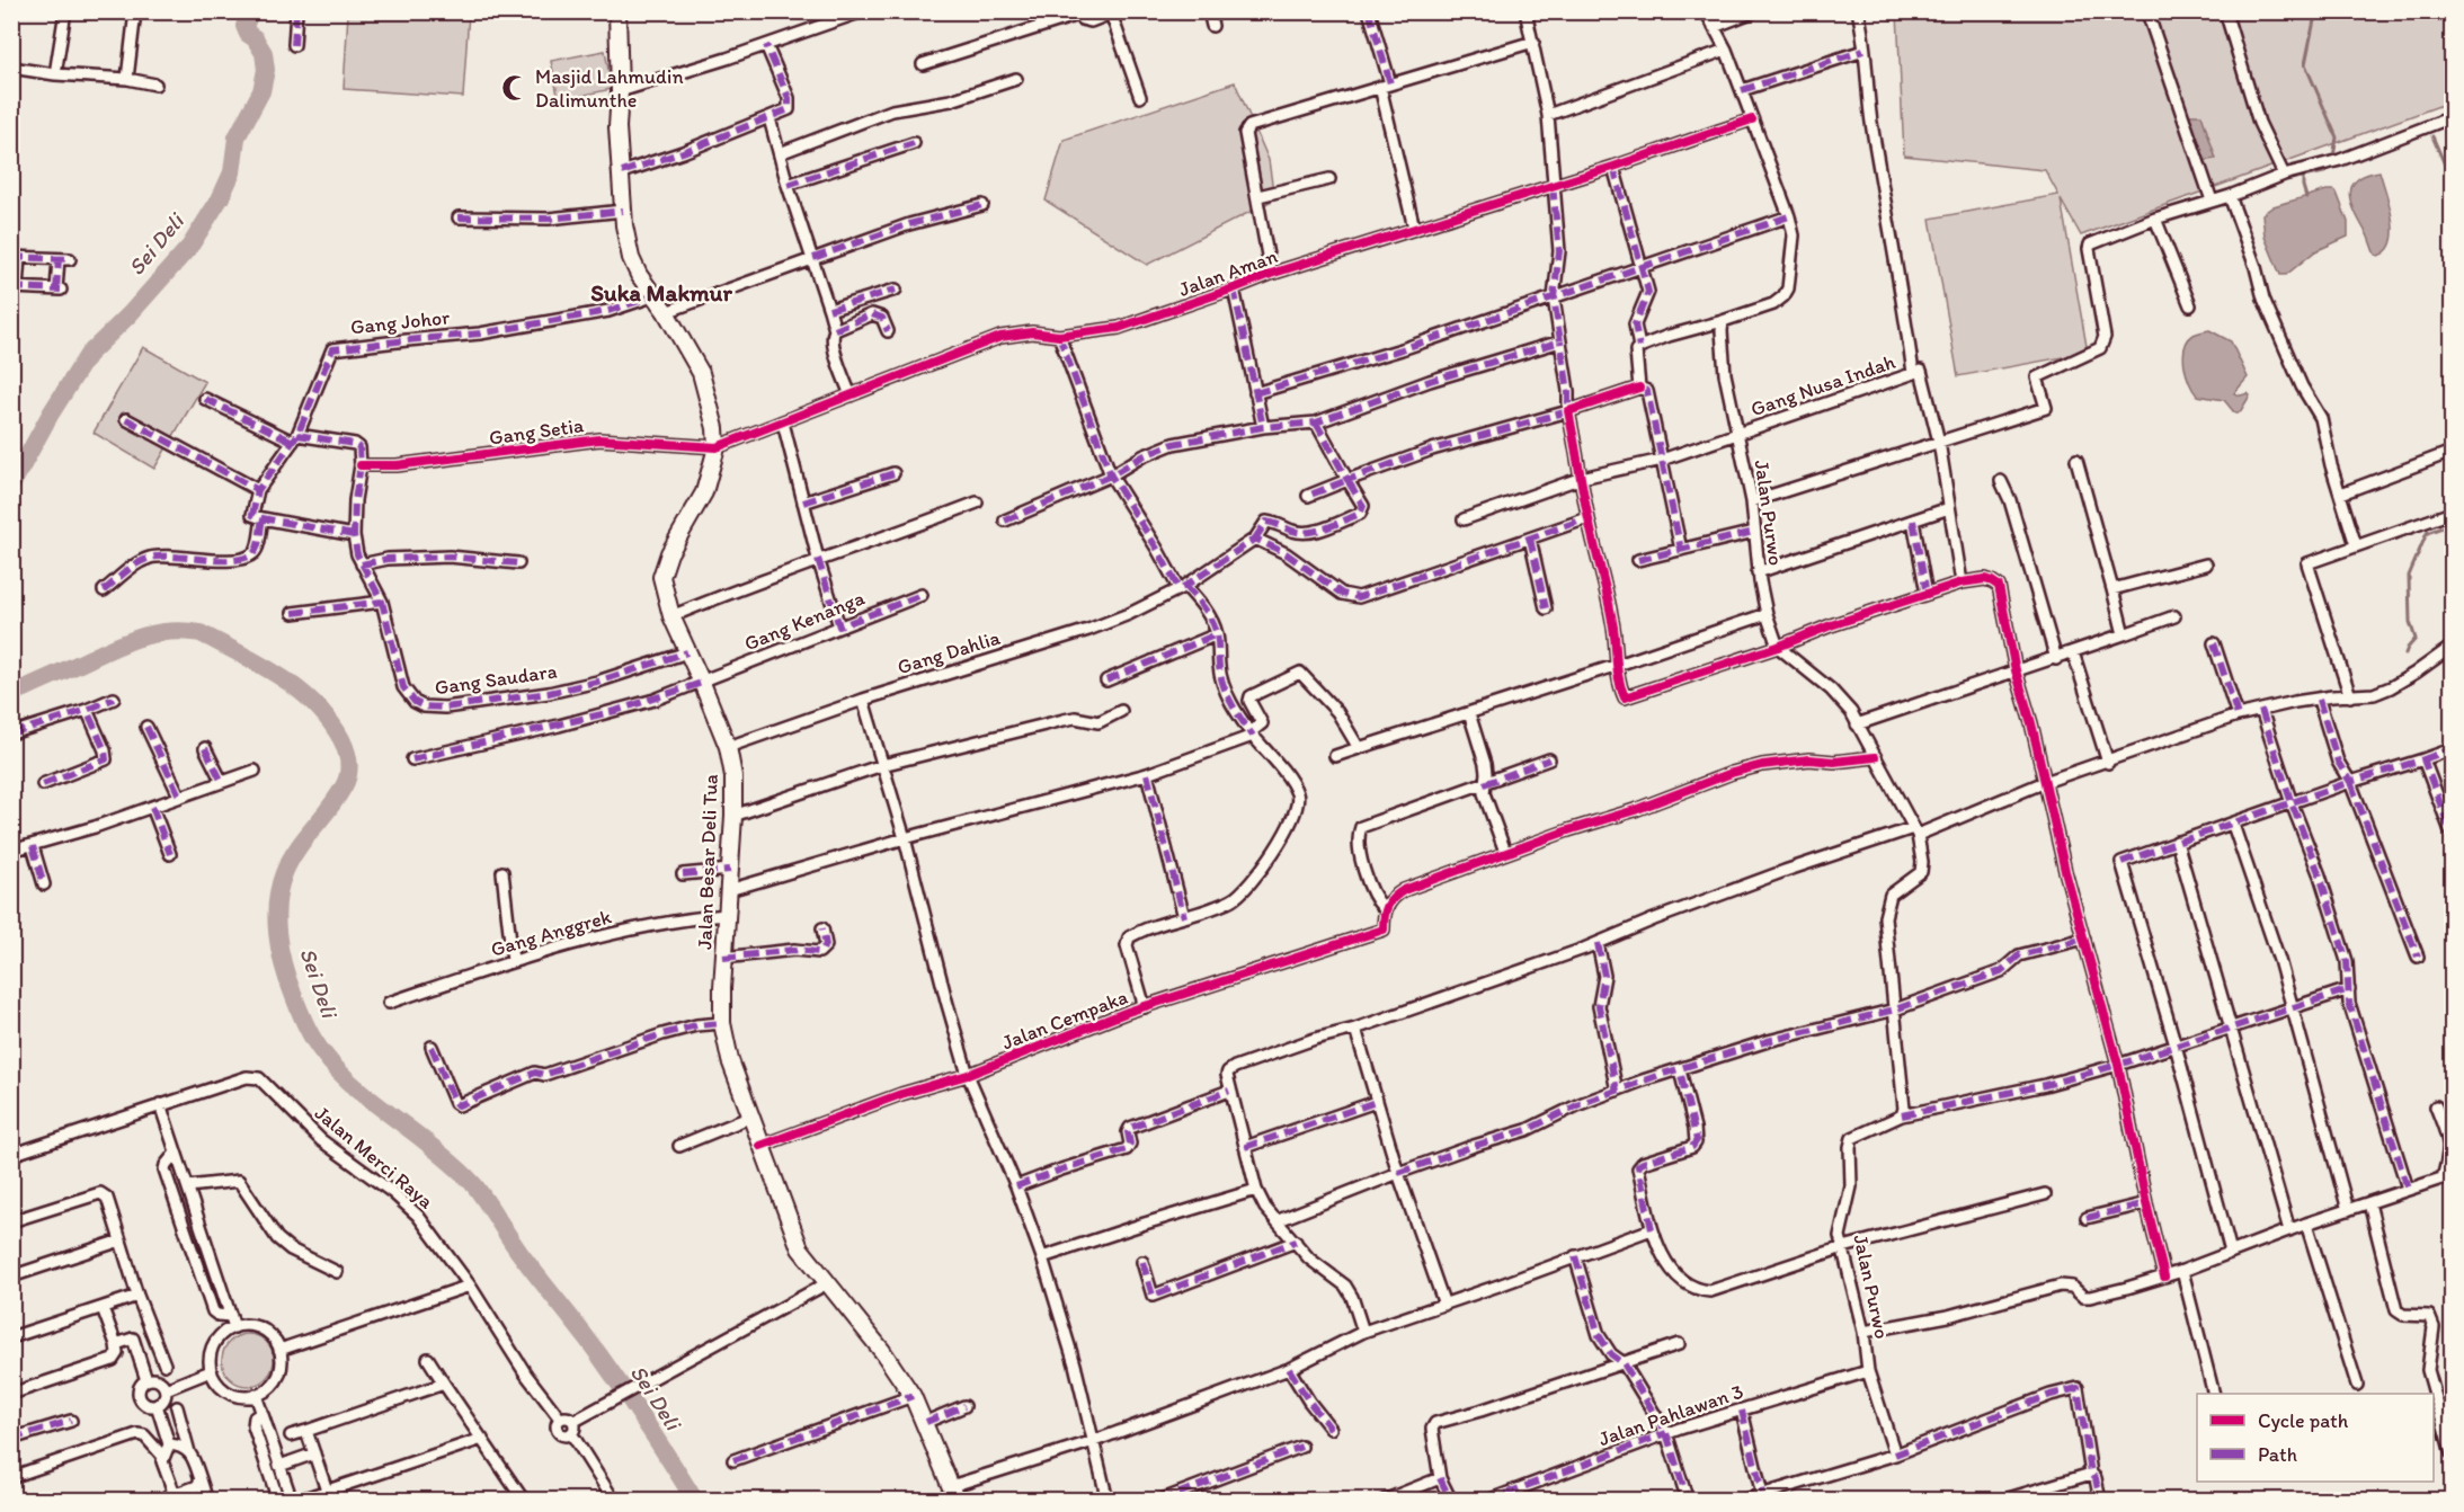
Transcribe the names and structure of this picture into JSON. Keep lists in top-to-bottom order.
{
  "streets": {
    "main road": ["Jalan Besar Deli Tua"],
    "street": [
      "Jalan Aman",
      "Gang Johor",
      "Gang Nusa Indah",
      "Gang Setia",
      "Jalan Purwo",
      "Gang Kenanga",
      "Gang Dahlia",
      "Gang Saudara",
      "Gang Anggrek",
      "Jalan Cempaka",
      "Jalan Merci Raya",
      "Jalan Pahlawan 3"
    ]
  },
  "crossings": [
    ["Jalan Aman", "Gang Setia"],
    ["Jalan Aman", "Jalan Besar Deli Tua"],
    ["Gang Johor", "Jalan Besar Deli Tua"],
    ["Gang Nusa Indah", "Jalan Purwo"],
    ["Gang Setia", "Gang Saudara"],
    ["Gang Setia", "Jalan Besar Deli Tua"],
    ["Jalan Purwo", "Jalan Pahlawan 3"],
    ["Gang Kenanga", "Jalan Besar Deli Tua"],
    ["Gang Dahlia", "Jalan Besar Deli Tua"],
    ["Gang Saudara", "Jalan Besar Deli Tua"],
    ["Jalan Besar Deli Tua", "Gang Anggrek"],
    ["Jalan Besar Deli Tua", "Jalan Cempaka"]
  ],
  "districts": ["Suka Makmur"],
  "water": ["Sei Deli"],
  "places": {
    "mosque": ["Masjid Lahmudin Dalimunthe"]
  },
  "legend": ["Cycle path", "Path"]
}
